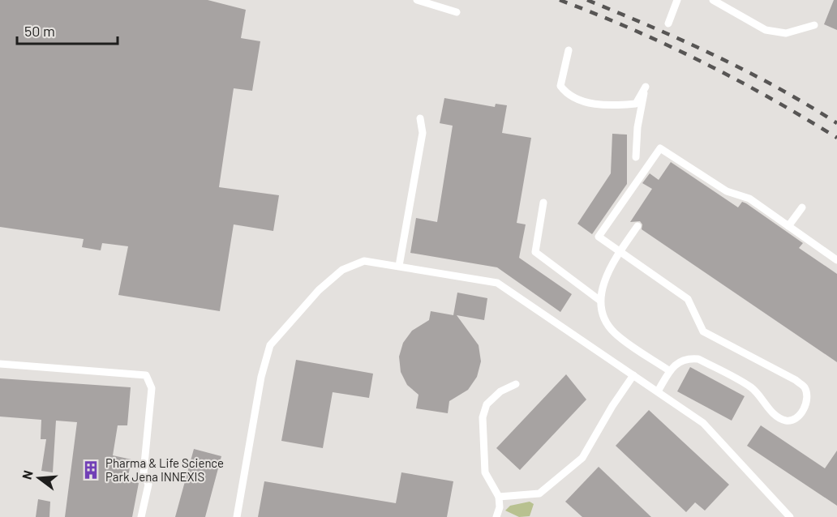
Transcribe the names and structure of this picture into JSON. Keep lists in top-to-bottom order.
{
  "places": {
    "building": ["Pharma & Life Science Park Jena INNEXIS"]
  },
  "scale_bar": "50 m",
  "north": "left"
}
